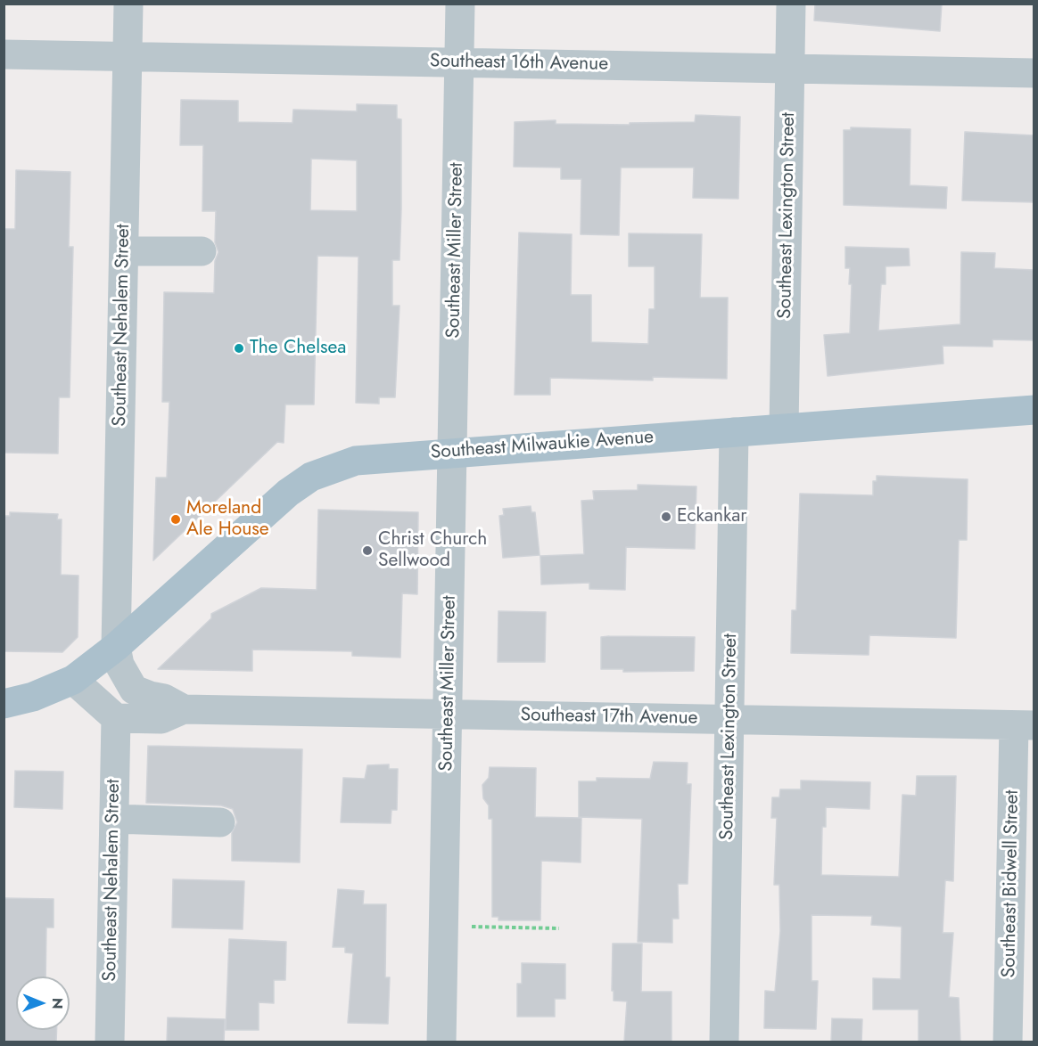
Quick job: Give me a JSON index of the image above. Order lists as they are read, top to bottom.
{
  "streets": {
    "main road": ["Southeast Milwaukie Avenue"],
    "street": [
      "Southeast 16th Avenue",
      "Southeast Lexington Street",
      "Southeast Miller Street",
      "Southeast Nehalem Street",
      "Southeast 17th Avenue",
      "Southeast Bidwell Street"
    ]
  },
  "crossings": [
    ["Southeast 16th Avenue", "Southeast Lexington Street"],
    ["Southeast 16th Avenue", "Southeast Miller Street"],
    ["Southeast 16th Avenue", "Southeast Nehalem Street"],
    ["Southeast Lexington Street", "Southeast Milwaukie Avenue"],
    ["Southeast Lexington Street", "Southeast 17th Avenue"],
    ["Southeast Miller Street", "Southeast Milwaukie Avenue"],
    ["Southeast Miller Street", "Southeast 17th Avenue"],
    ["Southeast Nehalem Street", "Southeast Milwaukie Avenue"],
    ["Southeast Nehalem Street", "Southeast 17th Avenue"],
    ["Southeast Milwaukie Avenue", "Southeast 17th Avenue"],
    ["Southeast 17th Avenue", "Southeast Bidwell Street"]
  ],
  "places": [
    "The Chelsea",
    "Eckankar",
    "Moreland Ale House",
    "Christ Church Sellwood"
  ],
  "north": "right"
}
